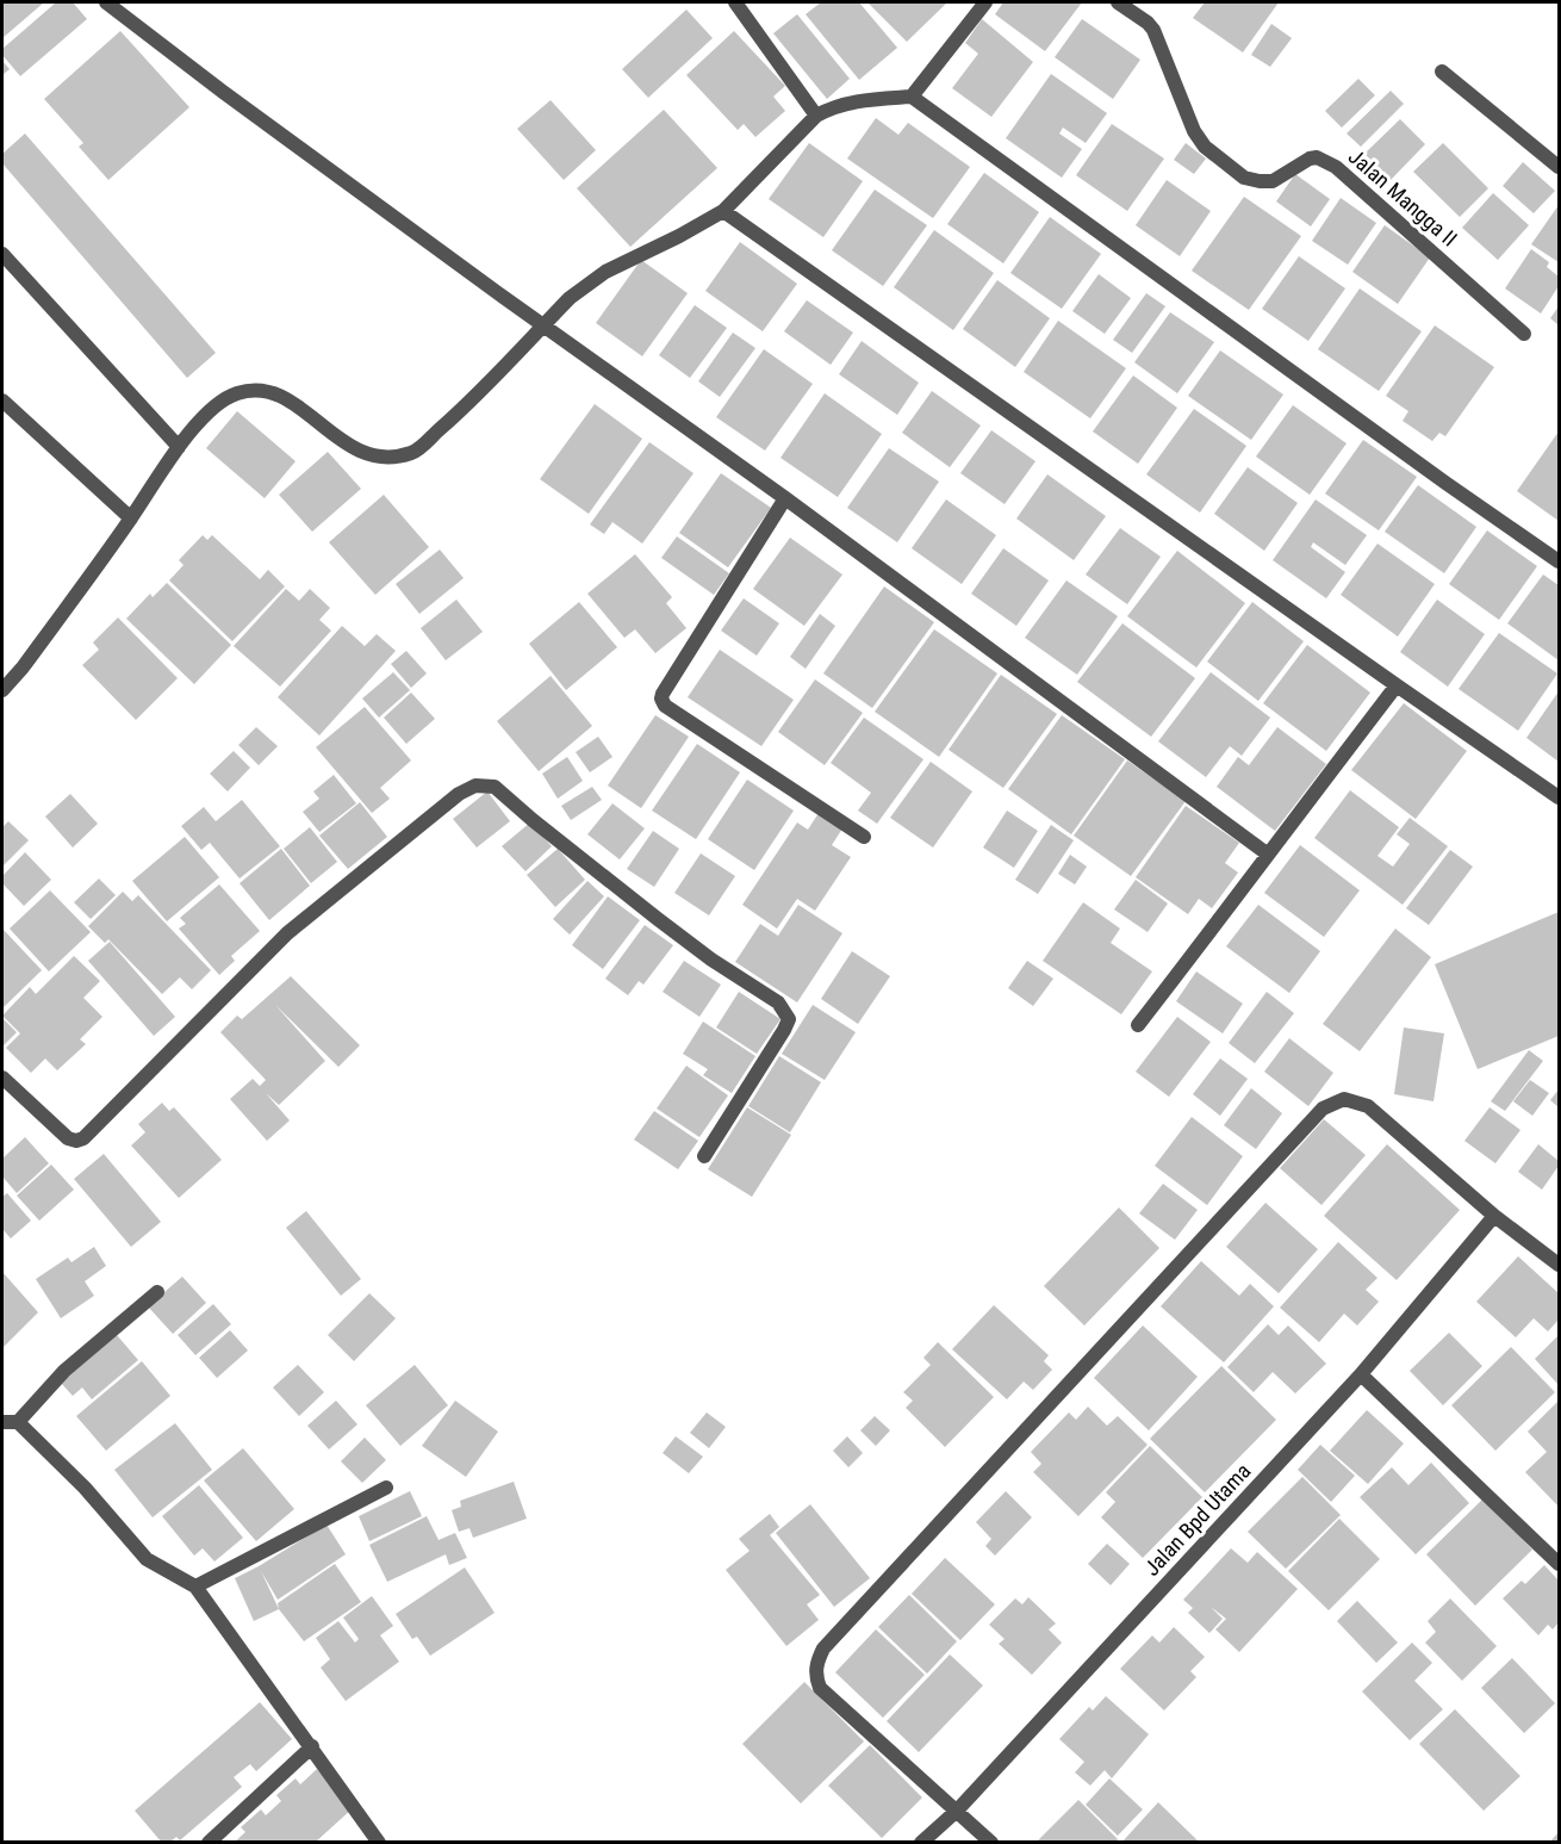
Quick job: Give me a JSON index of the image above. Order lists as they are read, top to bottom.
{
  "streets": {
    "street": ["Jalan Mangga II", "Jalan Bpd Utama"]
  }
}
